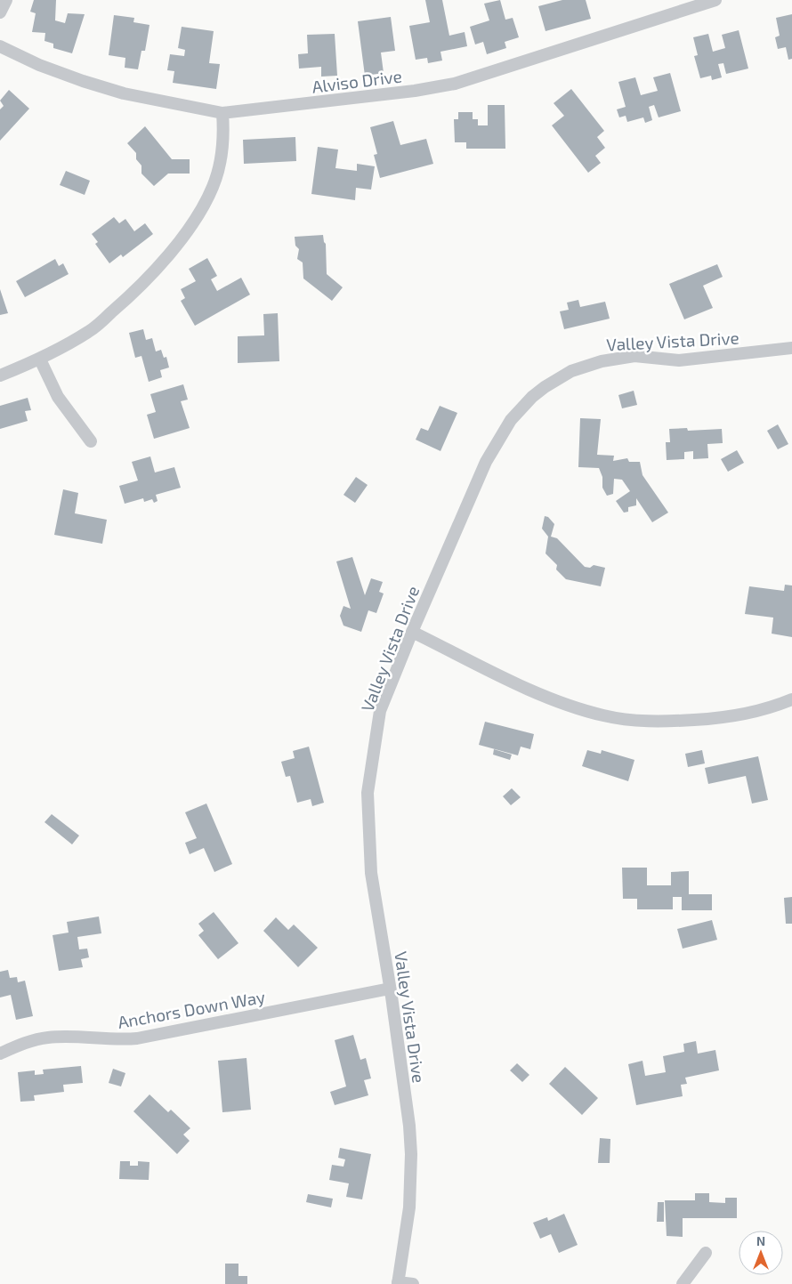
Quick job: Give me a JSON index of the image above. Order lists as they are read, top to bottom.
{
  "streets": {
    "street": ["Alviso Drive", "Valley Vista Drive", "Anchors Down Way"]
  },
  "crossings": [
    ["Valley Vista Drive", "Anchors Down Way"]
  ],
  "north": "top"
}
